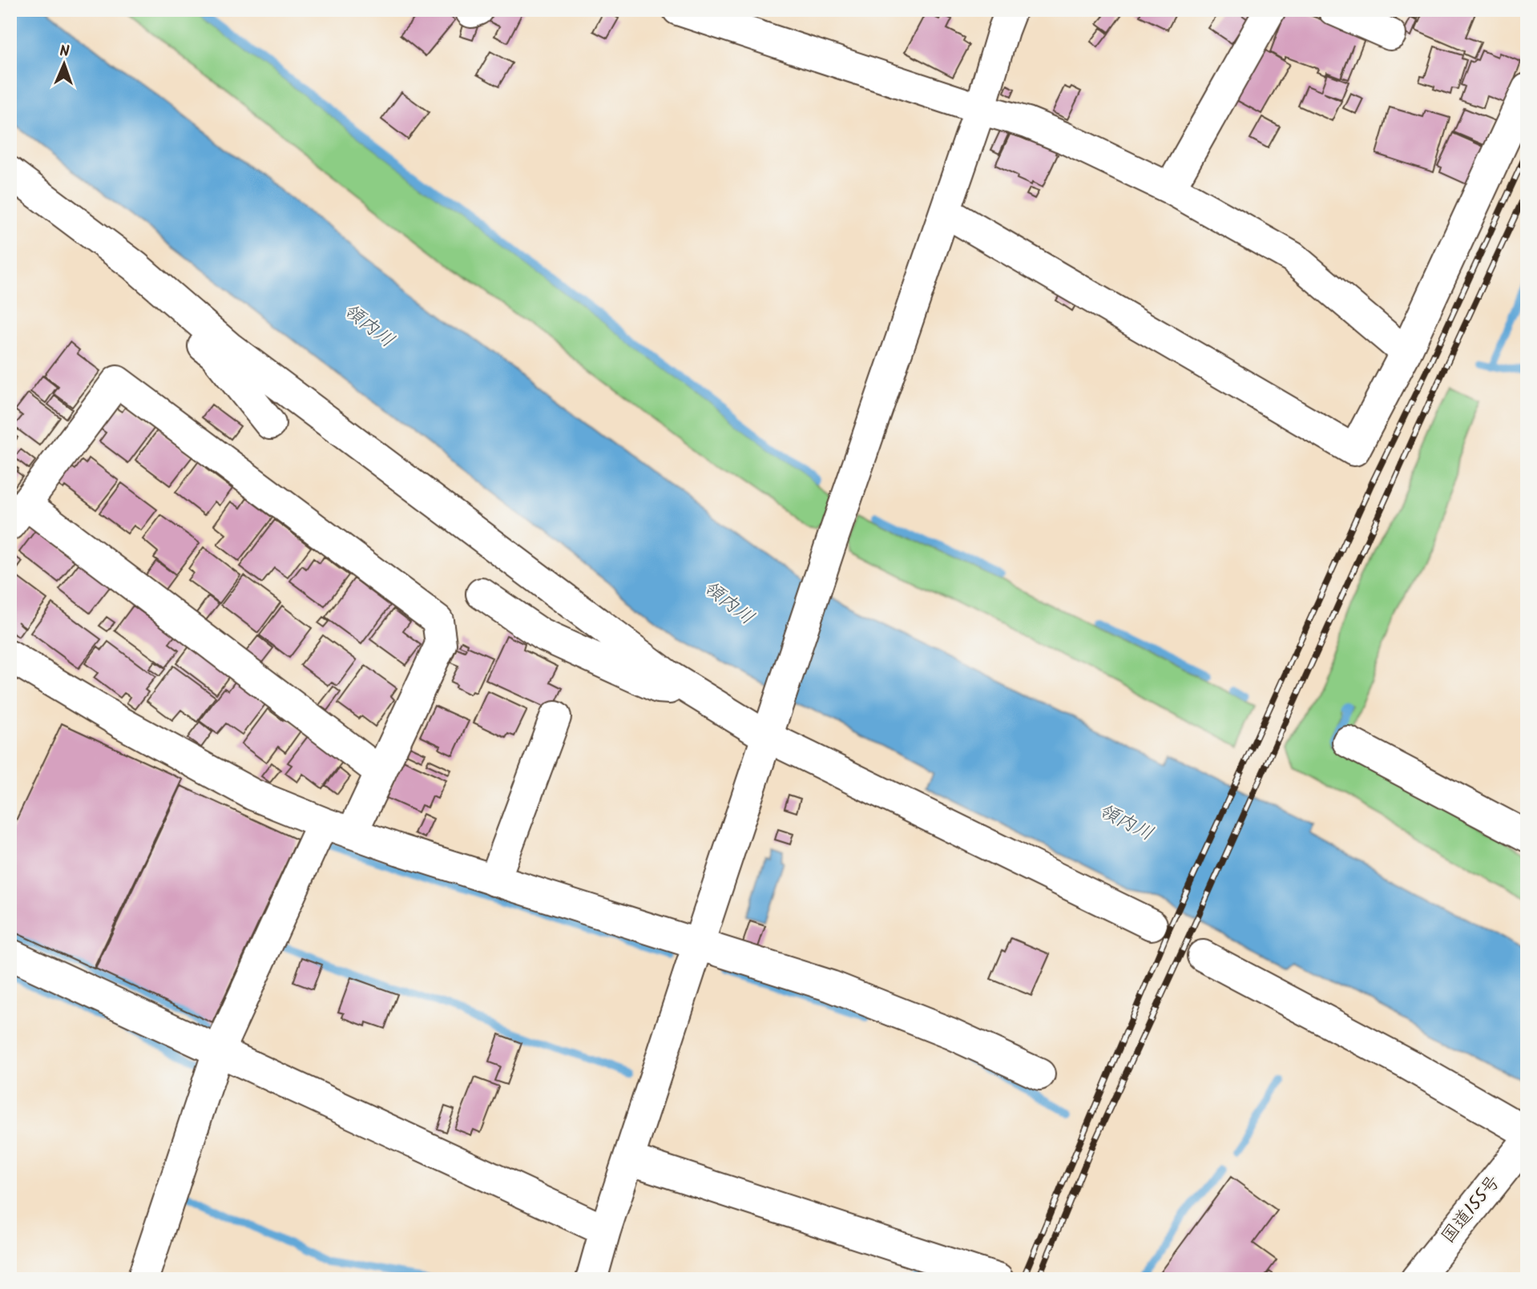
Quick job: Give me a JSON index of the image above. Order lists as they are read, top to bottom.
{
  "streets": {
    "main road": ["国道155号"]
  },
  "water": ["領内川"],
  "north": "top"
}
